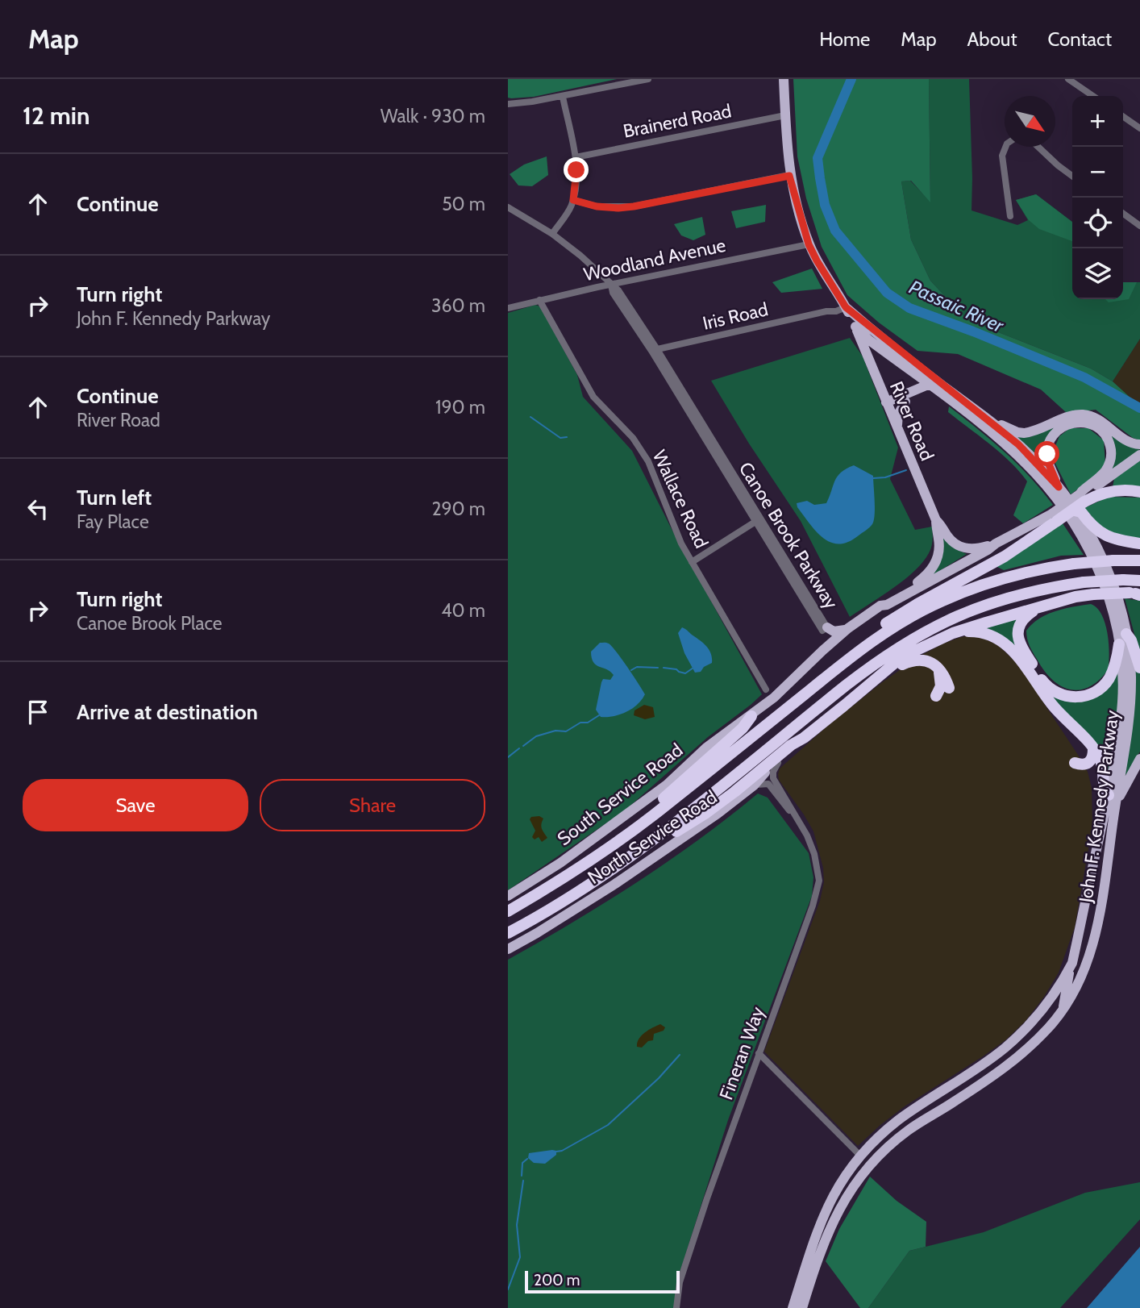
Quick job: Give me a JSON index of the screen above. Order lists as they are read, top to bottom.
{
  "streets": {
    "main road": [
      "River Road",
      "South Service Road",
      "John F. Kennedy Parkway",
      "North Service Road"
    ],
    "street": [
      "Brainerd Road",
      "Woodland Avenue",
      "Iris Road",
      "Wallace Road",
      "Canoe Brook Parkway",
      "Fineran Way"
    ]
  },
  "crossings": [
    ["Brainerd Road", "River Road"],
    ["Woodland Avenue", "River Road"],
    ["Woodland Avenue", "Wallace Road"],
    ["Woodland Avenue", "Canoe Brook Parkway"],
    ["Iris Road", "River Road"],
    ["Iris Road", "Canoe Brook Parkway"],
    ["Iris Road", "John F. Kennedy Parkway"],
    ["River Road", "South Service Road"],
    ["River Road", "John F. Kennedy Parkway"],
    ["North Service Road", "Fineran Way"]
  ],
  "water": ["Passaic River"],
  "scale_bar": "200 m",
  "north": "bottom right",
  "page": {
    "header": "Map",
    "nav": [
      "Home",
      "Map",
      "About",
      "Contact"
    ],
    "heading": ["12 min", "Walk · 930 m"],
    "map_buttons": ["+", "−"],
    "list": [
      ["Continue", "50 m"],
      ["Turn right", "John F. Kennedy Parkway", "360 m"],
      ["Continue", "River Road", "190 m"],
      ["Turn left", "Fay Place", "290 m"],
      ["Turn right", "Canoe Brook Place", "40 m"],
      "Arrive at destination"
    ],
    "buttons": ["Save", "Share"],
    "scale": "200 m"
  }
}
